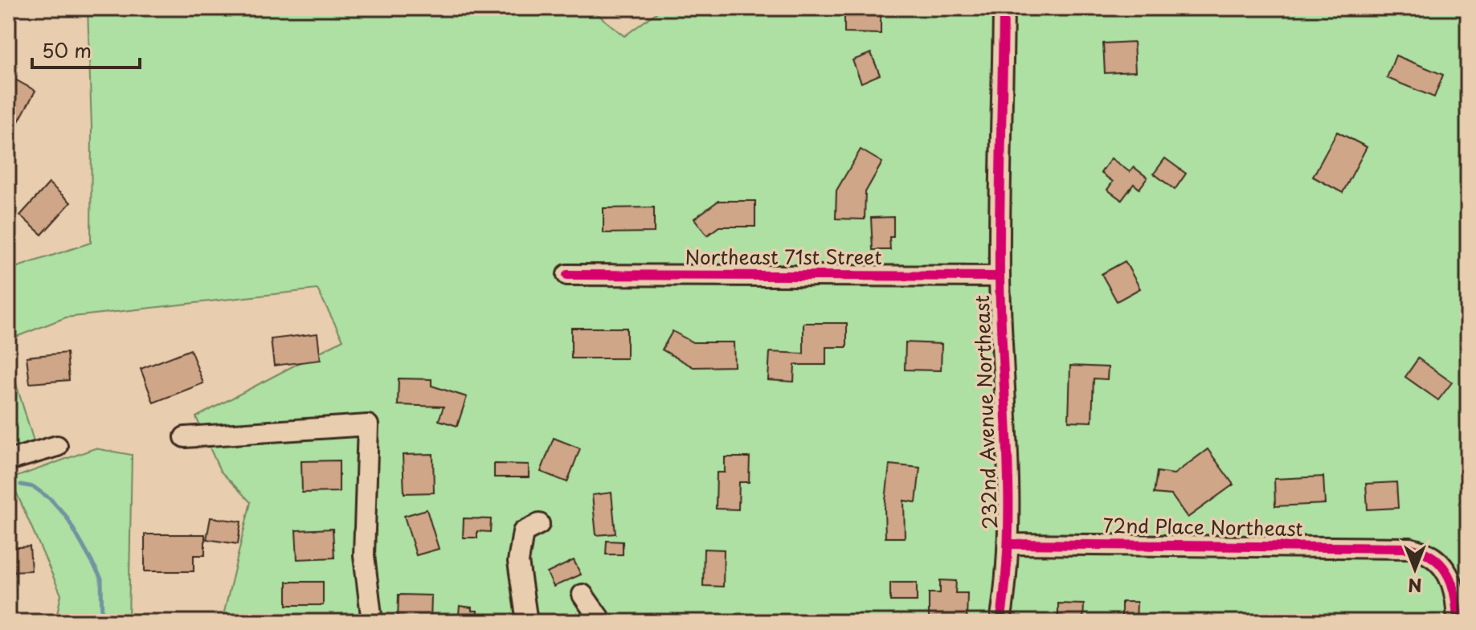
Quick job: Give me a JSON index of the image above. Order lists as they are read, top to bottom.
{
  "streets": {
    "street": ["Northeast 71st Street", "232nd Avenue Northeast", "72nd Place Northeast"]
  },
  "crossings": [
    ["Northeast 71st Street", "232nd Avenue Northeast"],
    ["232nd Avenue Northeast", "72nd Place Northeast"]
  ],
  "scale_bar": "50 m",
  "north": "bottom"
}
